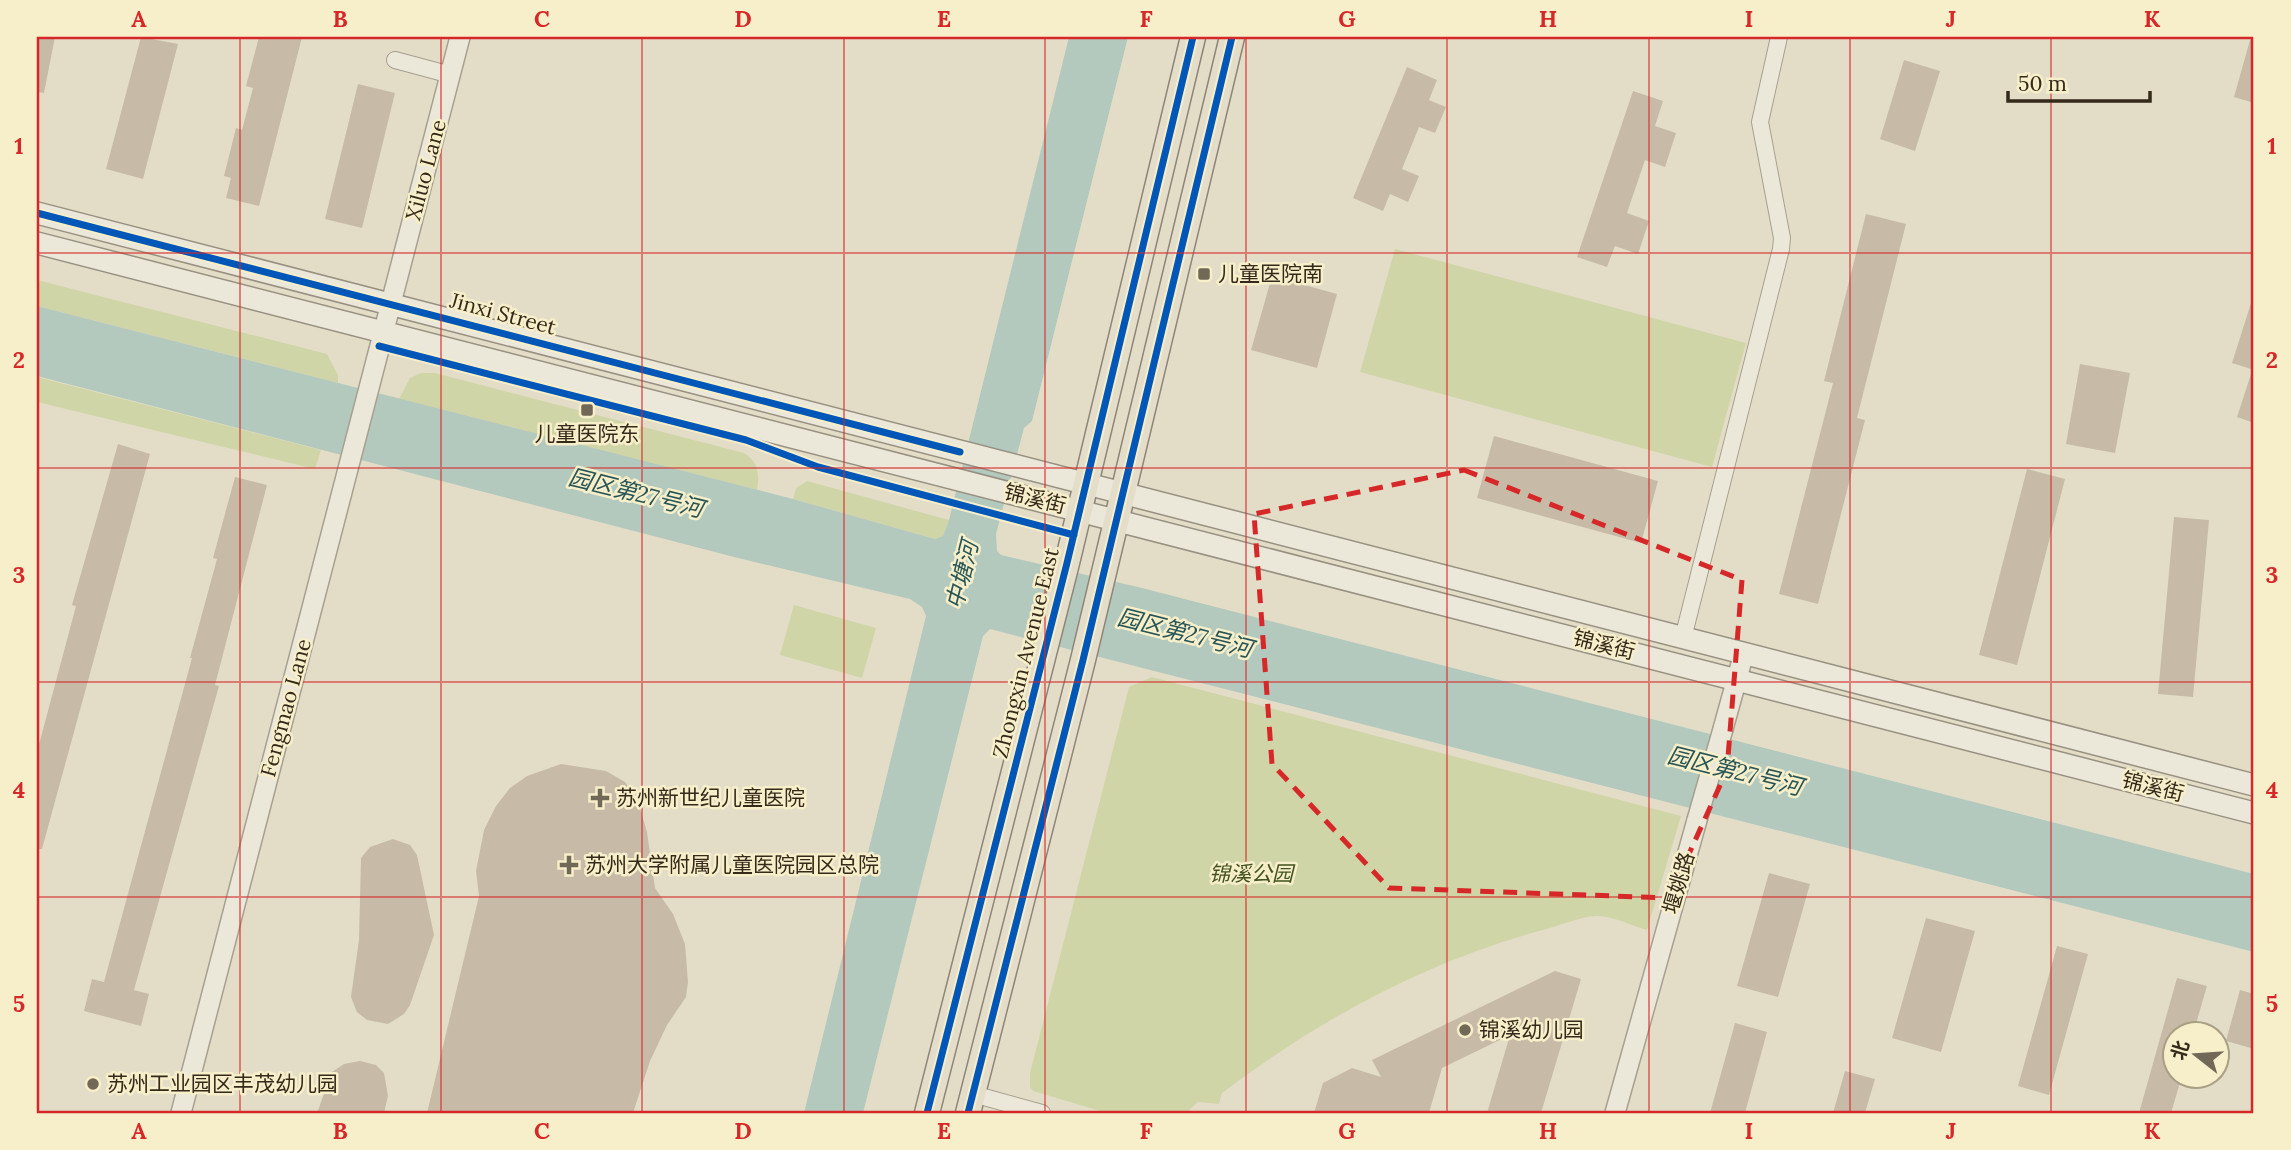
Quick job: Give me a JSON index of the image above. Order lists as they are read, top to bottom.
{
  "streets": {
    "main road": ["Jinxi Street", "锦溪街", "Zhongxin Avenue East"],
    "street": ["Xiluo Lane", "Fengmao Lane", "堰姚路"]
  },
  "crossings": [
    ["Xiluo Lane", "Jinxi Street"],
    ["Xiluo Lane", "Fengmao Lane"],
    ["Jinxi Street", "锦溪街"],
    ["Jinxi Street", "Fengmao Lane"],
    ["锦溪街", "Zhongxin Avenue East"],
    ["锦溪街", "Fengmao Lane"],
    ["锦溪街", "堰姚路"]
  ],
  "water": ["园区第27号河", "中塘河"],
  "parks": ["锦溪公园"],
  "places": {
    "transit": ["儿童医院南", "儿童医院东"],
    "health": ["苏州新世纪儿童医院", "苏州大学附属儿童医院园区总院"],
    "other": ["锦溪幼儿园", "苏州工业园区丰茂幼儿园"]
  },
  "scale_bar": "50 m",
  "north": "left",
  "grid": {
    "columns": [
      "A",
      "B",
      "C",
      "D",
      "E",
      "F",
      "G",
      "H",
      "I",
      "J",
      "K"
    ],
    "rows": [
      "1",
      "2",
      "3",
      "4",
      "5"
    ]
  }
}
